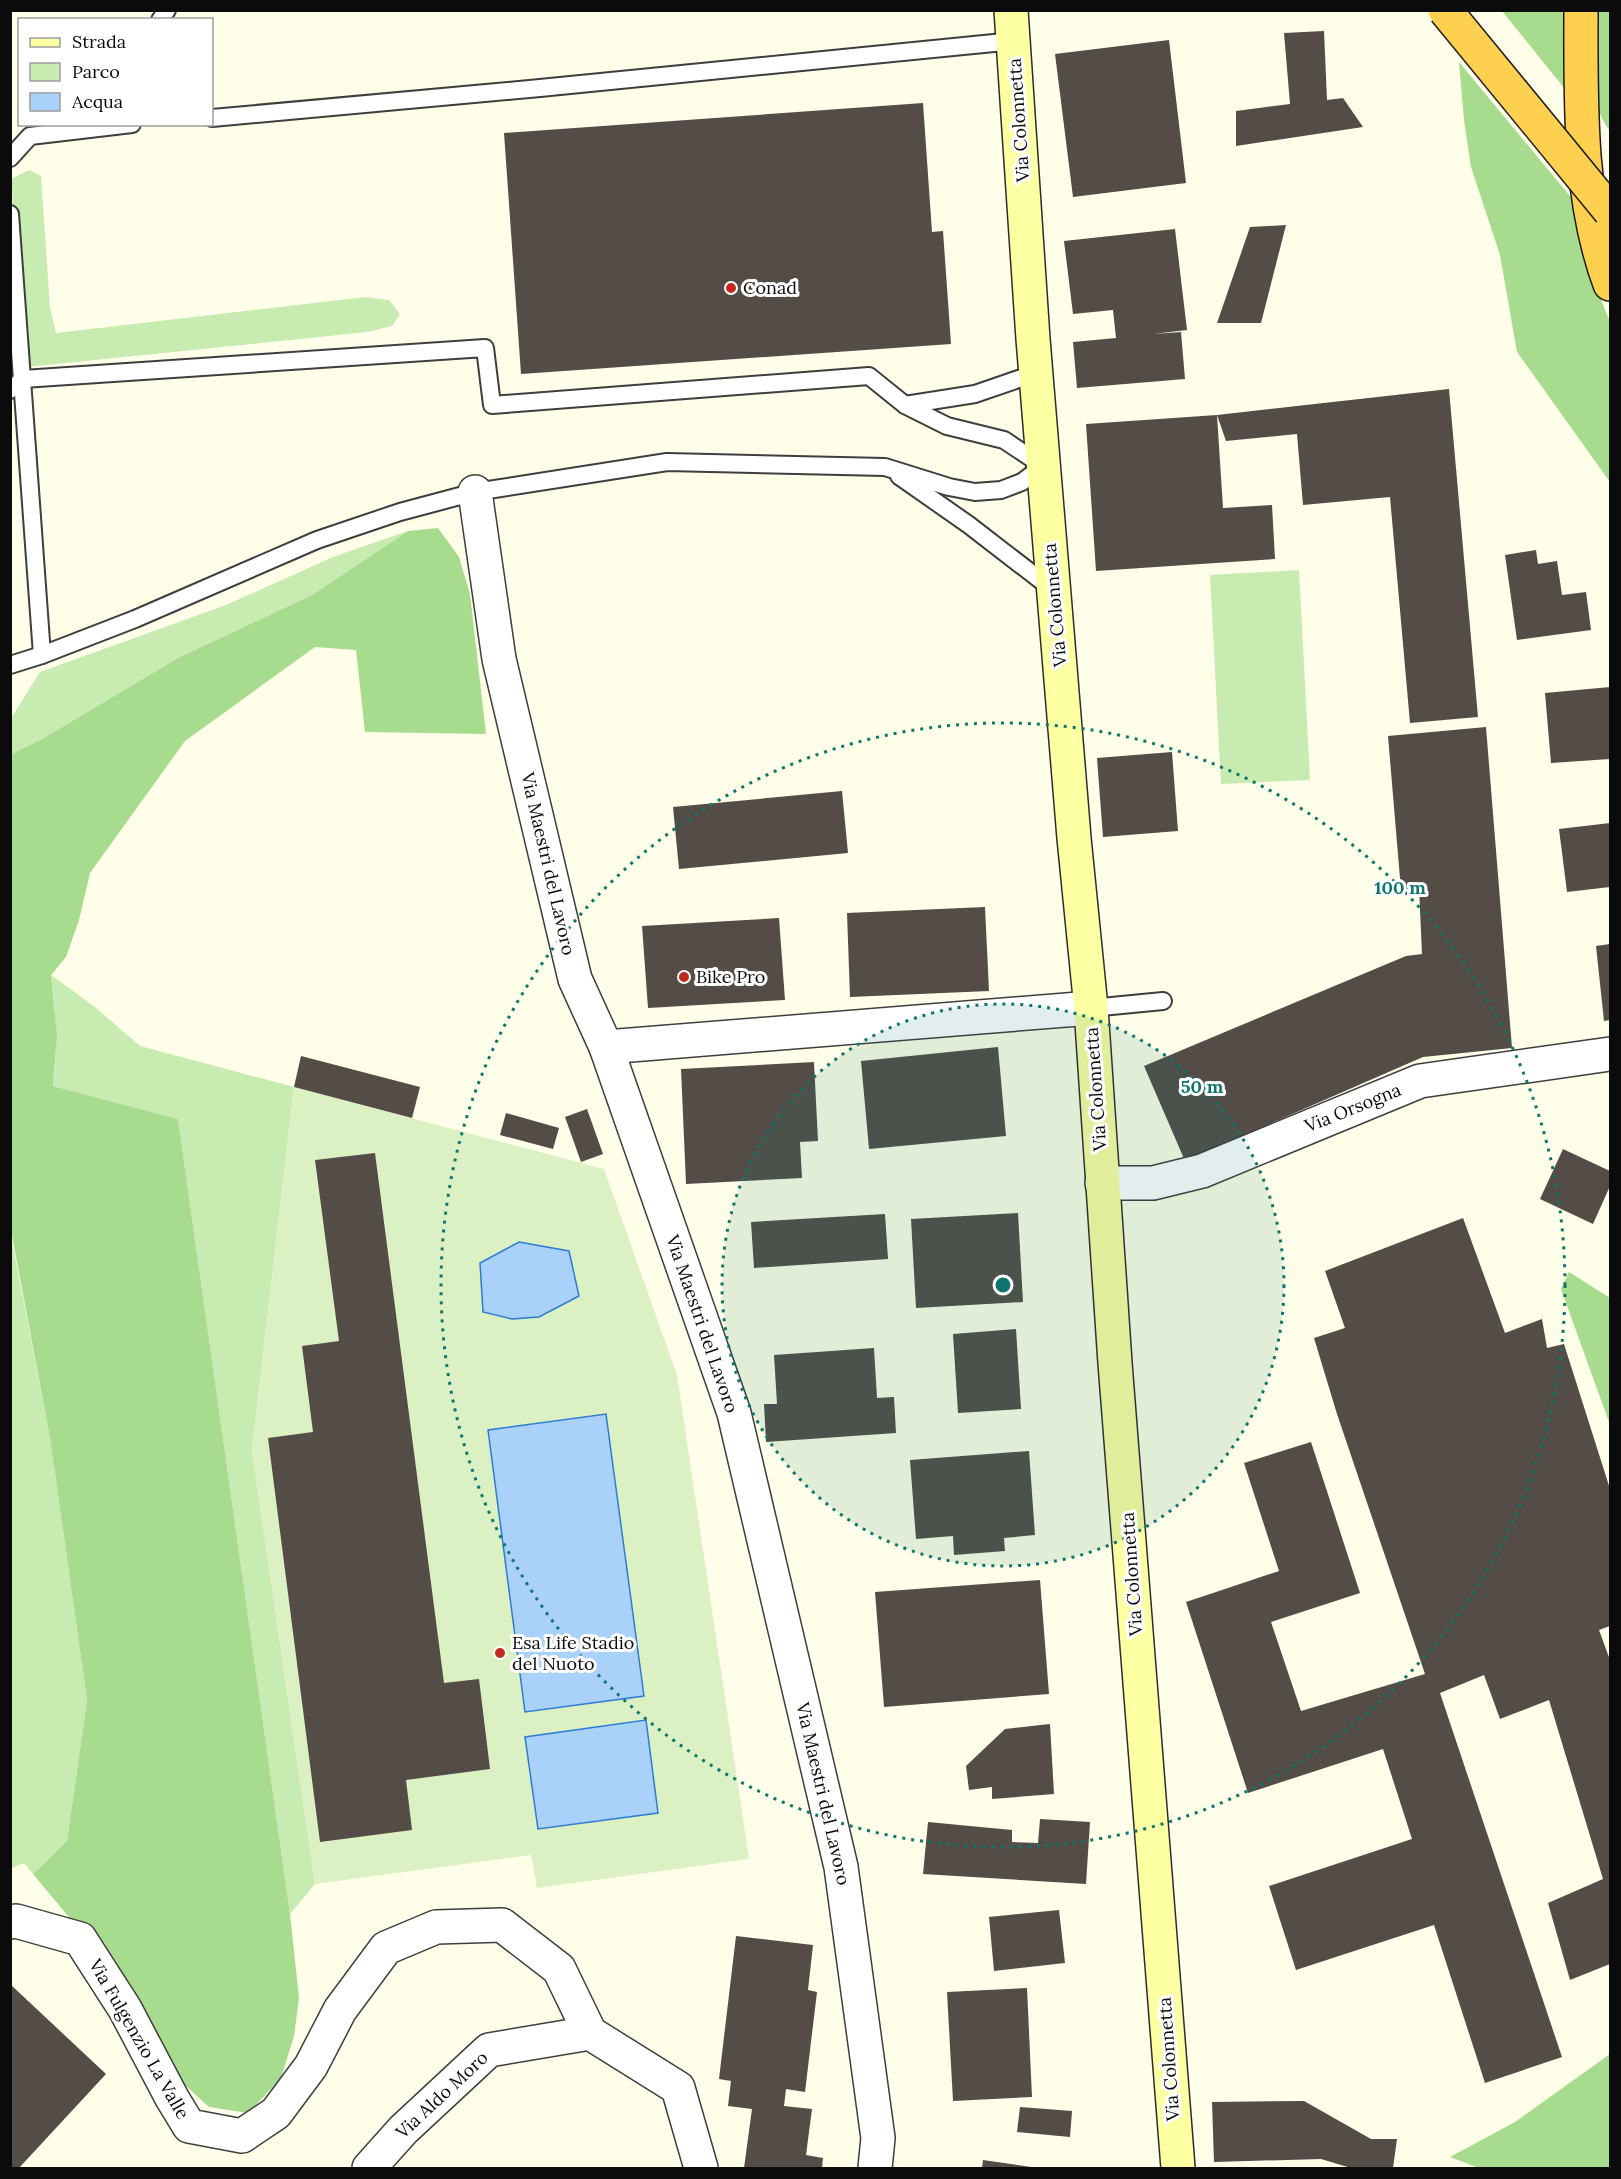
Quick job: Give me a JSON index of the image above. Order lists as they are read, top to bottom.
{
  "streets": {
    "main road": ["Via Colonnetta"],
    "street": [
      "Via Maestri del Lavoro",
      "Via Orsogna",
      "Via Fulgenzio La Valle",
      "Via Aldo Moro"
    ]
  },
  "crossings": [
    ["Via Colonnetta", "Via Orsogna"],
    ["Via Fulgenzio La Valle", "Via Aldo Moro"]
  ],
  "places": ["Conad", "Bike Pro", "Esa Life Stadio del Nuoto"],
  "legend": ["Strada", "Parco", "Acqua"],
  "rings": ["100 m", "50 m"]
}
